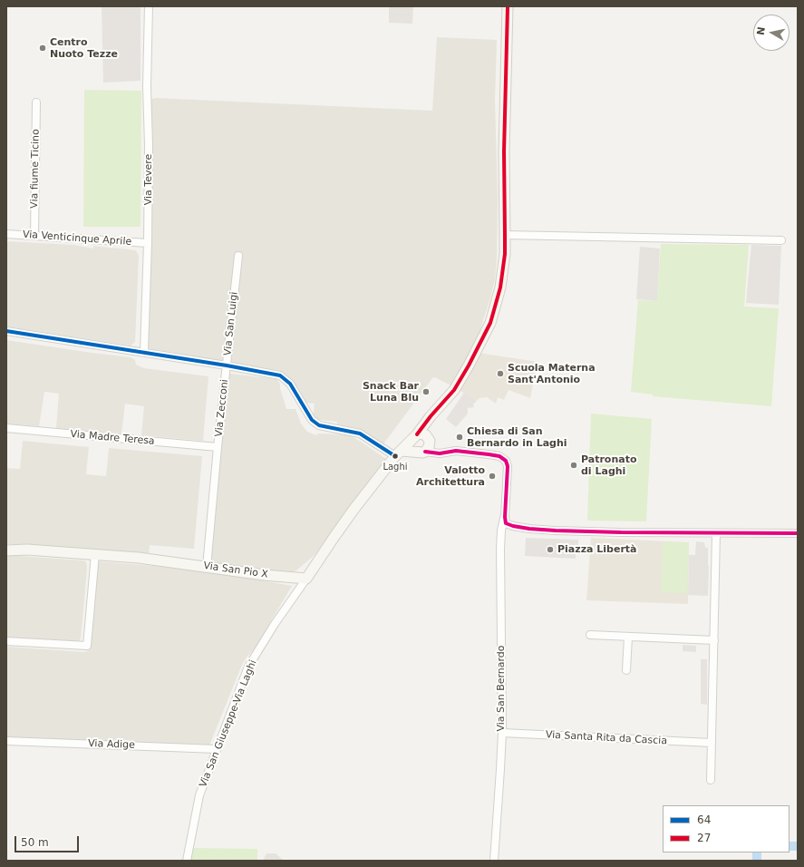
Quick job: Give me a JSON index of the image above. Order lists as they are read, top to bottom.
{
  "streets": {
    "street": [
      "Via fiume Ticino",
      "Via Tevere",
      "Via Venticinque Aprile",
      "Via San Luigi",
      "Via Zecconi",
      "Via Madre Teresa",
      "Via San Pio X",
      "Via San Bernardo",
      "Via San Giuseppe-Via Laghi",
      "Via Santa Rita da Cascia",
      "Via Adige"
    ]
  },
  "crossings": [
    ["Via fiume Ticino", "Via Venticinque Aprile"],
    ["Via Tevere", "Via Venticinque Aprile"],
    ["Via Tevere", "Via San Luigi"],
    ["Via San Luigi", "Via Zecconi"],
    ["Via Zecconi", "Via Madre Teresa"],
    ["Via Zecconi", "Via San Pio X"],
    ["Via San Pio X", "Via San Giuseppe-Via Laghi"],
    ["Via San Bernardo", "Via Santa Rita da Cascia"],
    ["Via San Giuseppe-Via Laghi", "Via Adige"]
  ],
  "places": [
    "Centro Nuoto Tezze",
    "Scuola Materna Sant'Antonio",
    "Snack Bar Luna Blu",
    "Chiesa di San Bernardo in Laghi",
    "Laghi",
    "Patronato di Laghi",
    "Valotto Architettura",
    "Piazza Libertà"
  ],
  "lines": ["transit line 27", "transit line 64"],
  "legend": ["64", "27"],
  "scale_bar": "50 m",
  "north": "left"
}
